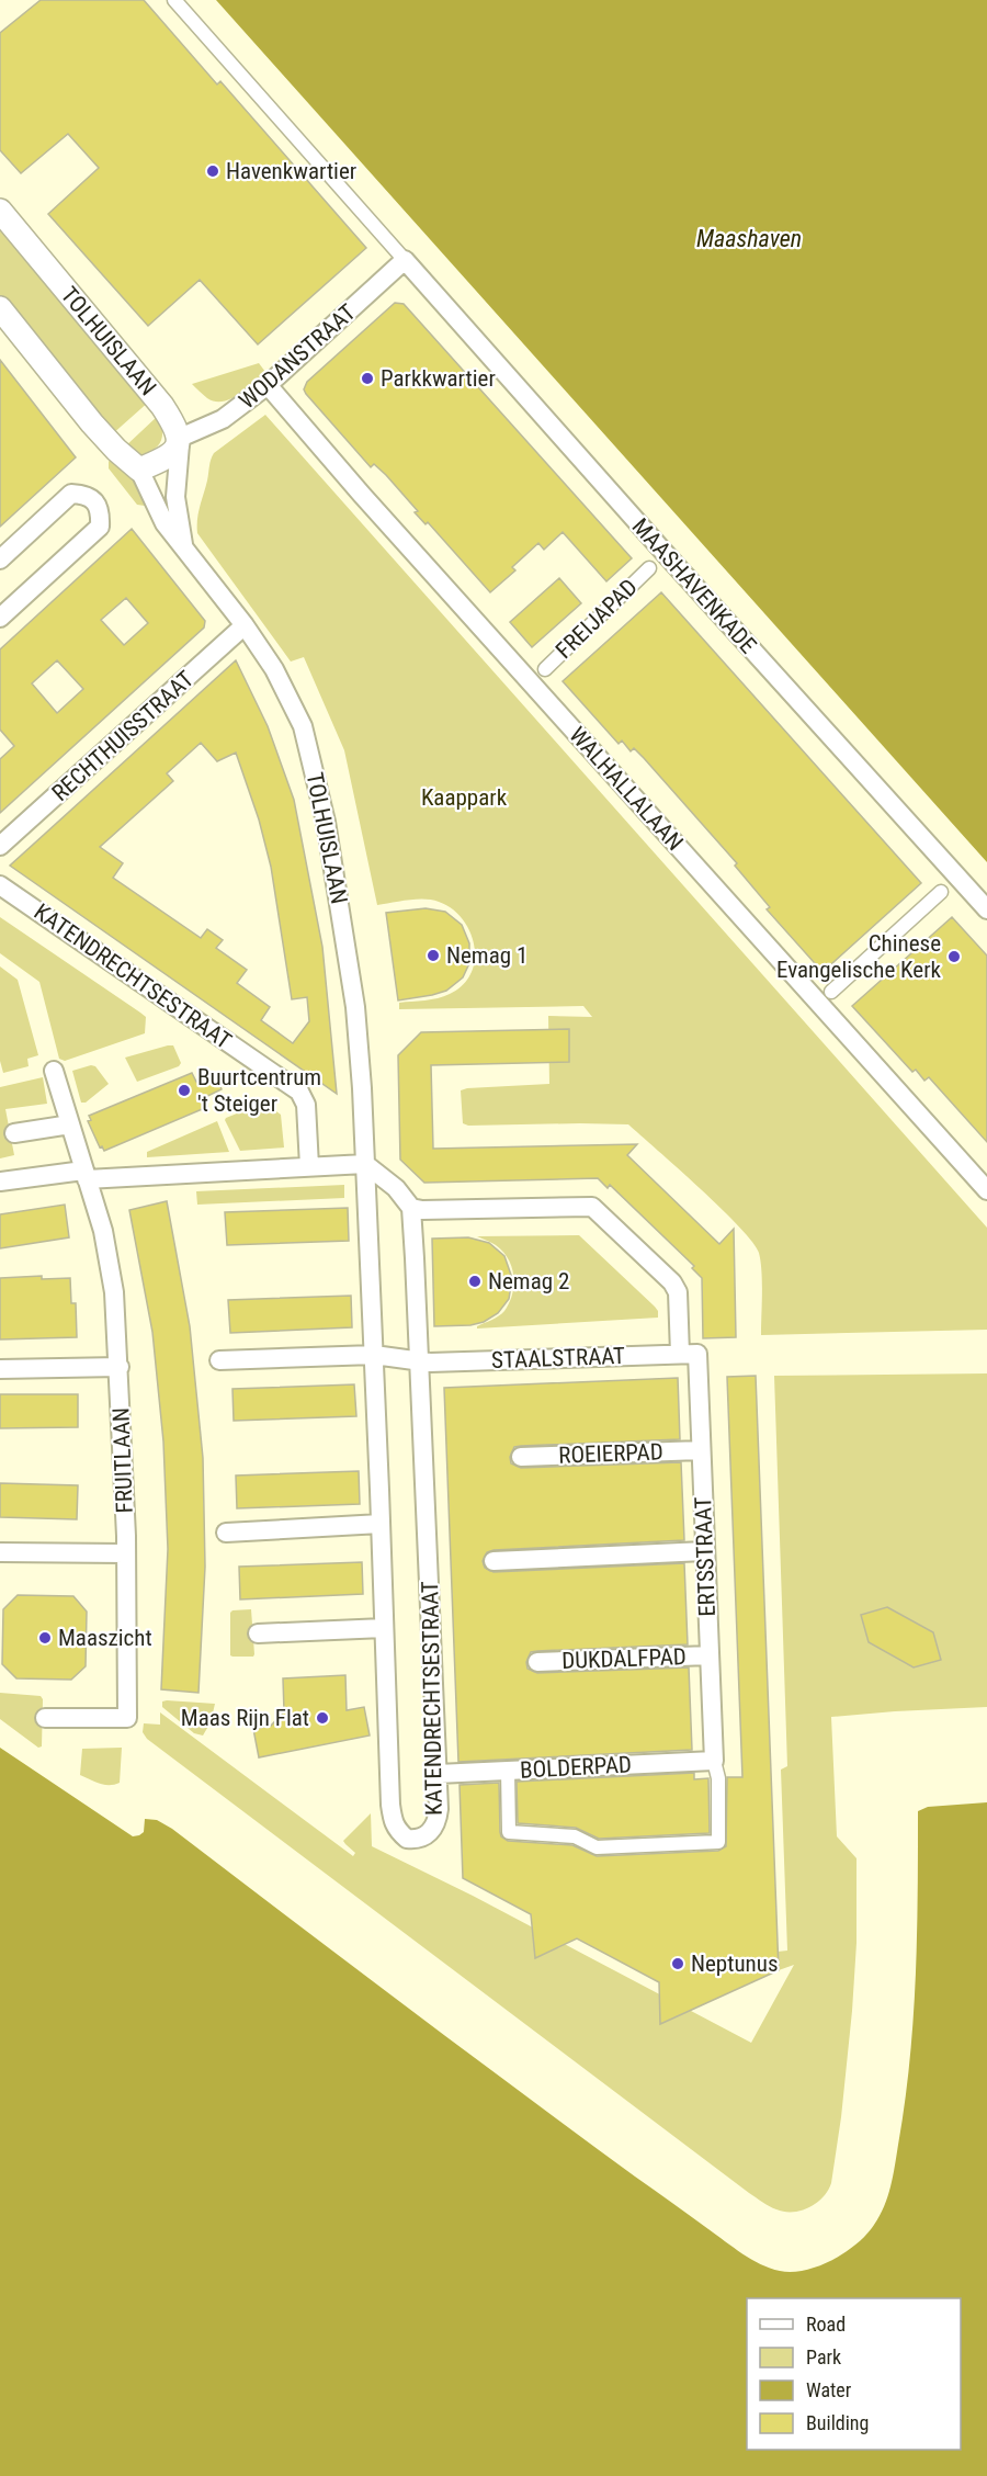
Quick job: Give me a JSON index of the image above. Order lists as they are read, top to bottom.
{
  "streets": {
    "street": [
      "TOLHUISLAAN",
      "WODANSTRAAT",
      "MAASHAVENKADE",
      "FREIJAPAD",
      "RECHTHUISSTRAAT",
      "WALHALLALAAN",
      "KATENDRECHTSESTRAAT",
      "STAALSTRAAT",
      "ROEIERPAD",
      "FRUITLAAN",
      "ERTSSTRAAT",
      "DUKDALFPAD",
      "BOLDERPAD"
    ]
  },
  "crossings": [
    ["TOLHUISLAAN", "WODANSTRAAT"],
    ["TOLHUISLAAN", "RECHTHUISSTRAAT"],
    ["TOLHUISLAAN", "KATENDRECHTSESTRAAT"],
    ["WODANSTRAAT", "MAASHAVENKADE"],
    ["WODANSTRAAT", "WALHALLALAAN"],
    ["KATENDRECHTSESTRAAT", "STAALSTRAAT"],
    ["KATENDRECHTSESTRAAT", "ERTSSTRAAT"],
    ["KATENDRECHTSESTRAAT", "BOLDERPAD"],
    ["STAALSTRAAT", "ERTSSTRAAT"],
    ["ROEIERPAD", "ERTSSTRAAT"],
    ["ERTSSTRAAT", "DUKDALFPAD"],
    ["ERTSSTRAAT", "BOLDERPAD"]
  ],
  "water": ["Maashaven"],
  "parks": ["Kaappark"],
  "places": [
    "Havenkwartier",
    "Parkkwartier",
    "Nemag 1",
    "Chinese Evangelische Kerk",
    "Buurtcentrum 't Steiger",
    "Nemag 2",
    "Maaszicht",
    "Maas Rijn Flat",
    "Neptunus"
  ],
  "legend": [
    "Road",
    "Park",
    "Water",
    "Building"
  ]
}
